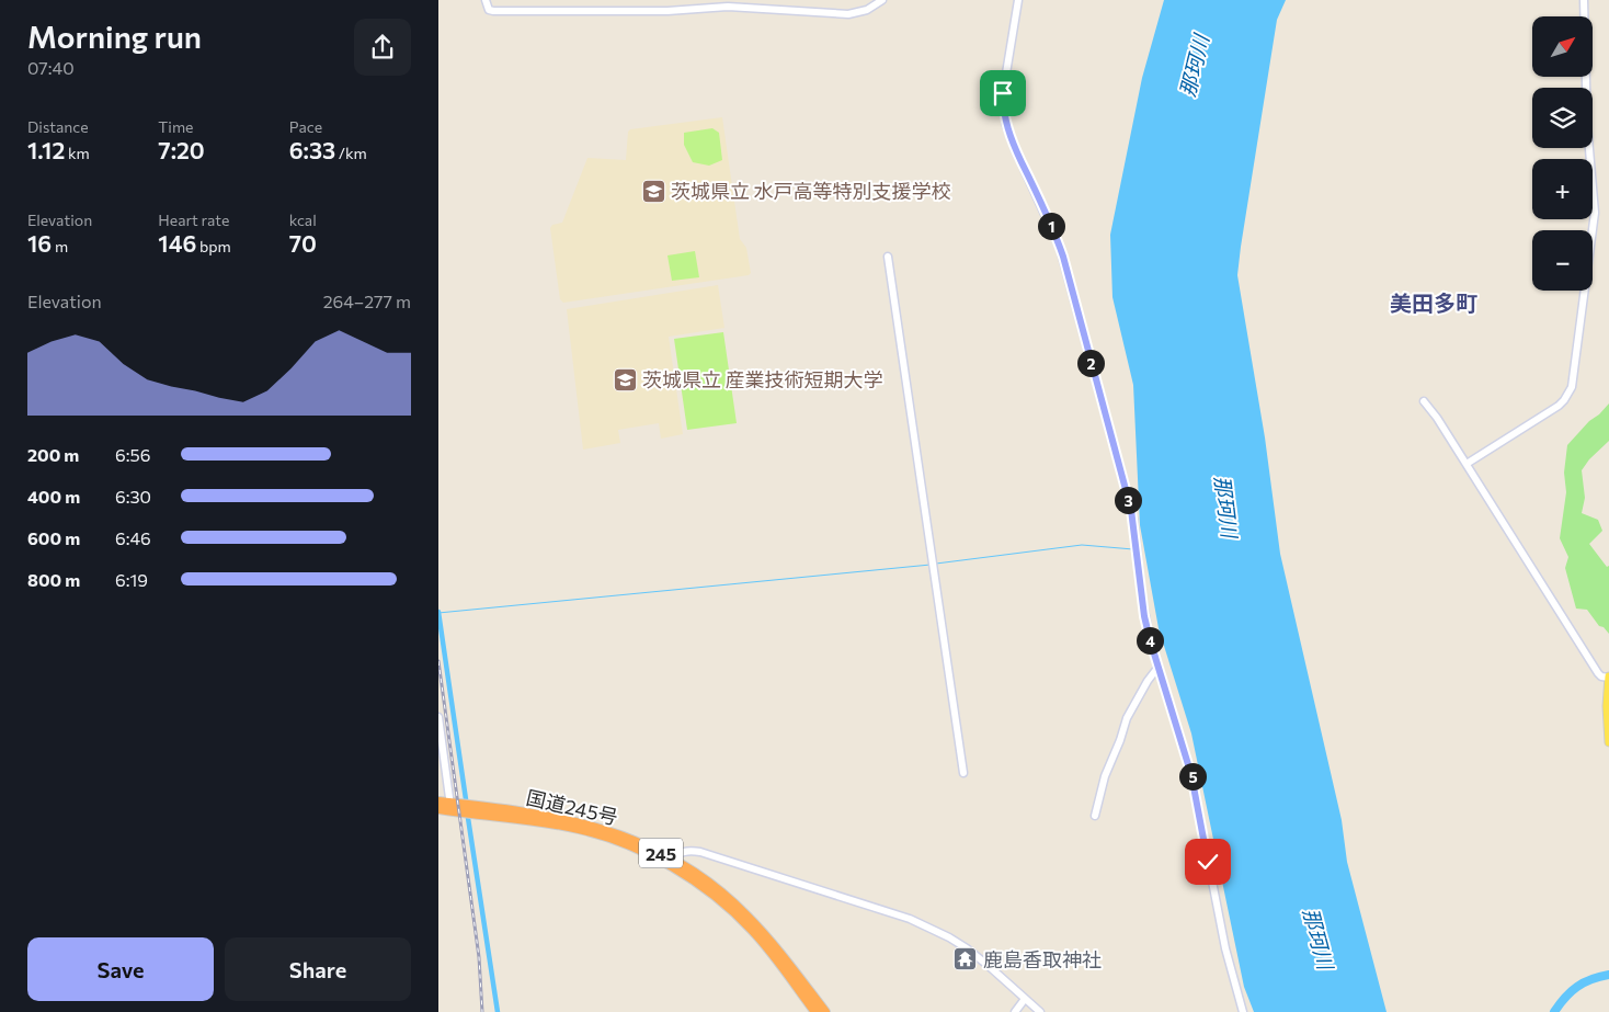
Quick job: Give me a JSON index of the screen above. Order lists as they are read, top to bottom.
{
  "streets": {
    "highway": ["国道245号", "245"]
  },
  "districts": ["美田多町"],
  "water": ["那珂川"],
  "places": {
    "school or university": ["茨城県立 水戸高等特別支援学校", "茨城県立 産業技術短期大学"],
    "temple": ["鹿島香取神社"]
  },
  "north": "top right",
  "page": {
    "heading": ["Morning run", "07:40"],
    "map_buttons": ["+", "−"],
    "stats": [
      ["Distance", "1.12 km"],
      ["Time", "7:20"],
      ["Pace", "6:33 /km"],
      ["Elevation", "16 m"],
      ["Heart rate", "146 bpm"],
      ["kcal", "70"]
    ],
    "pins": [
      "1",
      "2",
      "3",
      "4",
      "5"
    ],
    "chart": ["Elevation", "264–277 m"],
    "list": [
      {
        "name": "200 m",
        "note": "6:56"
      },
      {
        "name": "400 m",
        "note": "6:30"
      },
      {
        "name": "600 m",
        "note": "6:46"
      },
      {
        "name": "800 m",
        "note": "6:19"
      }
    ],
    "buttons": ["Save", "Share"]
  }
}
